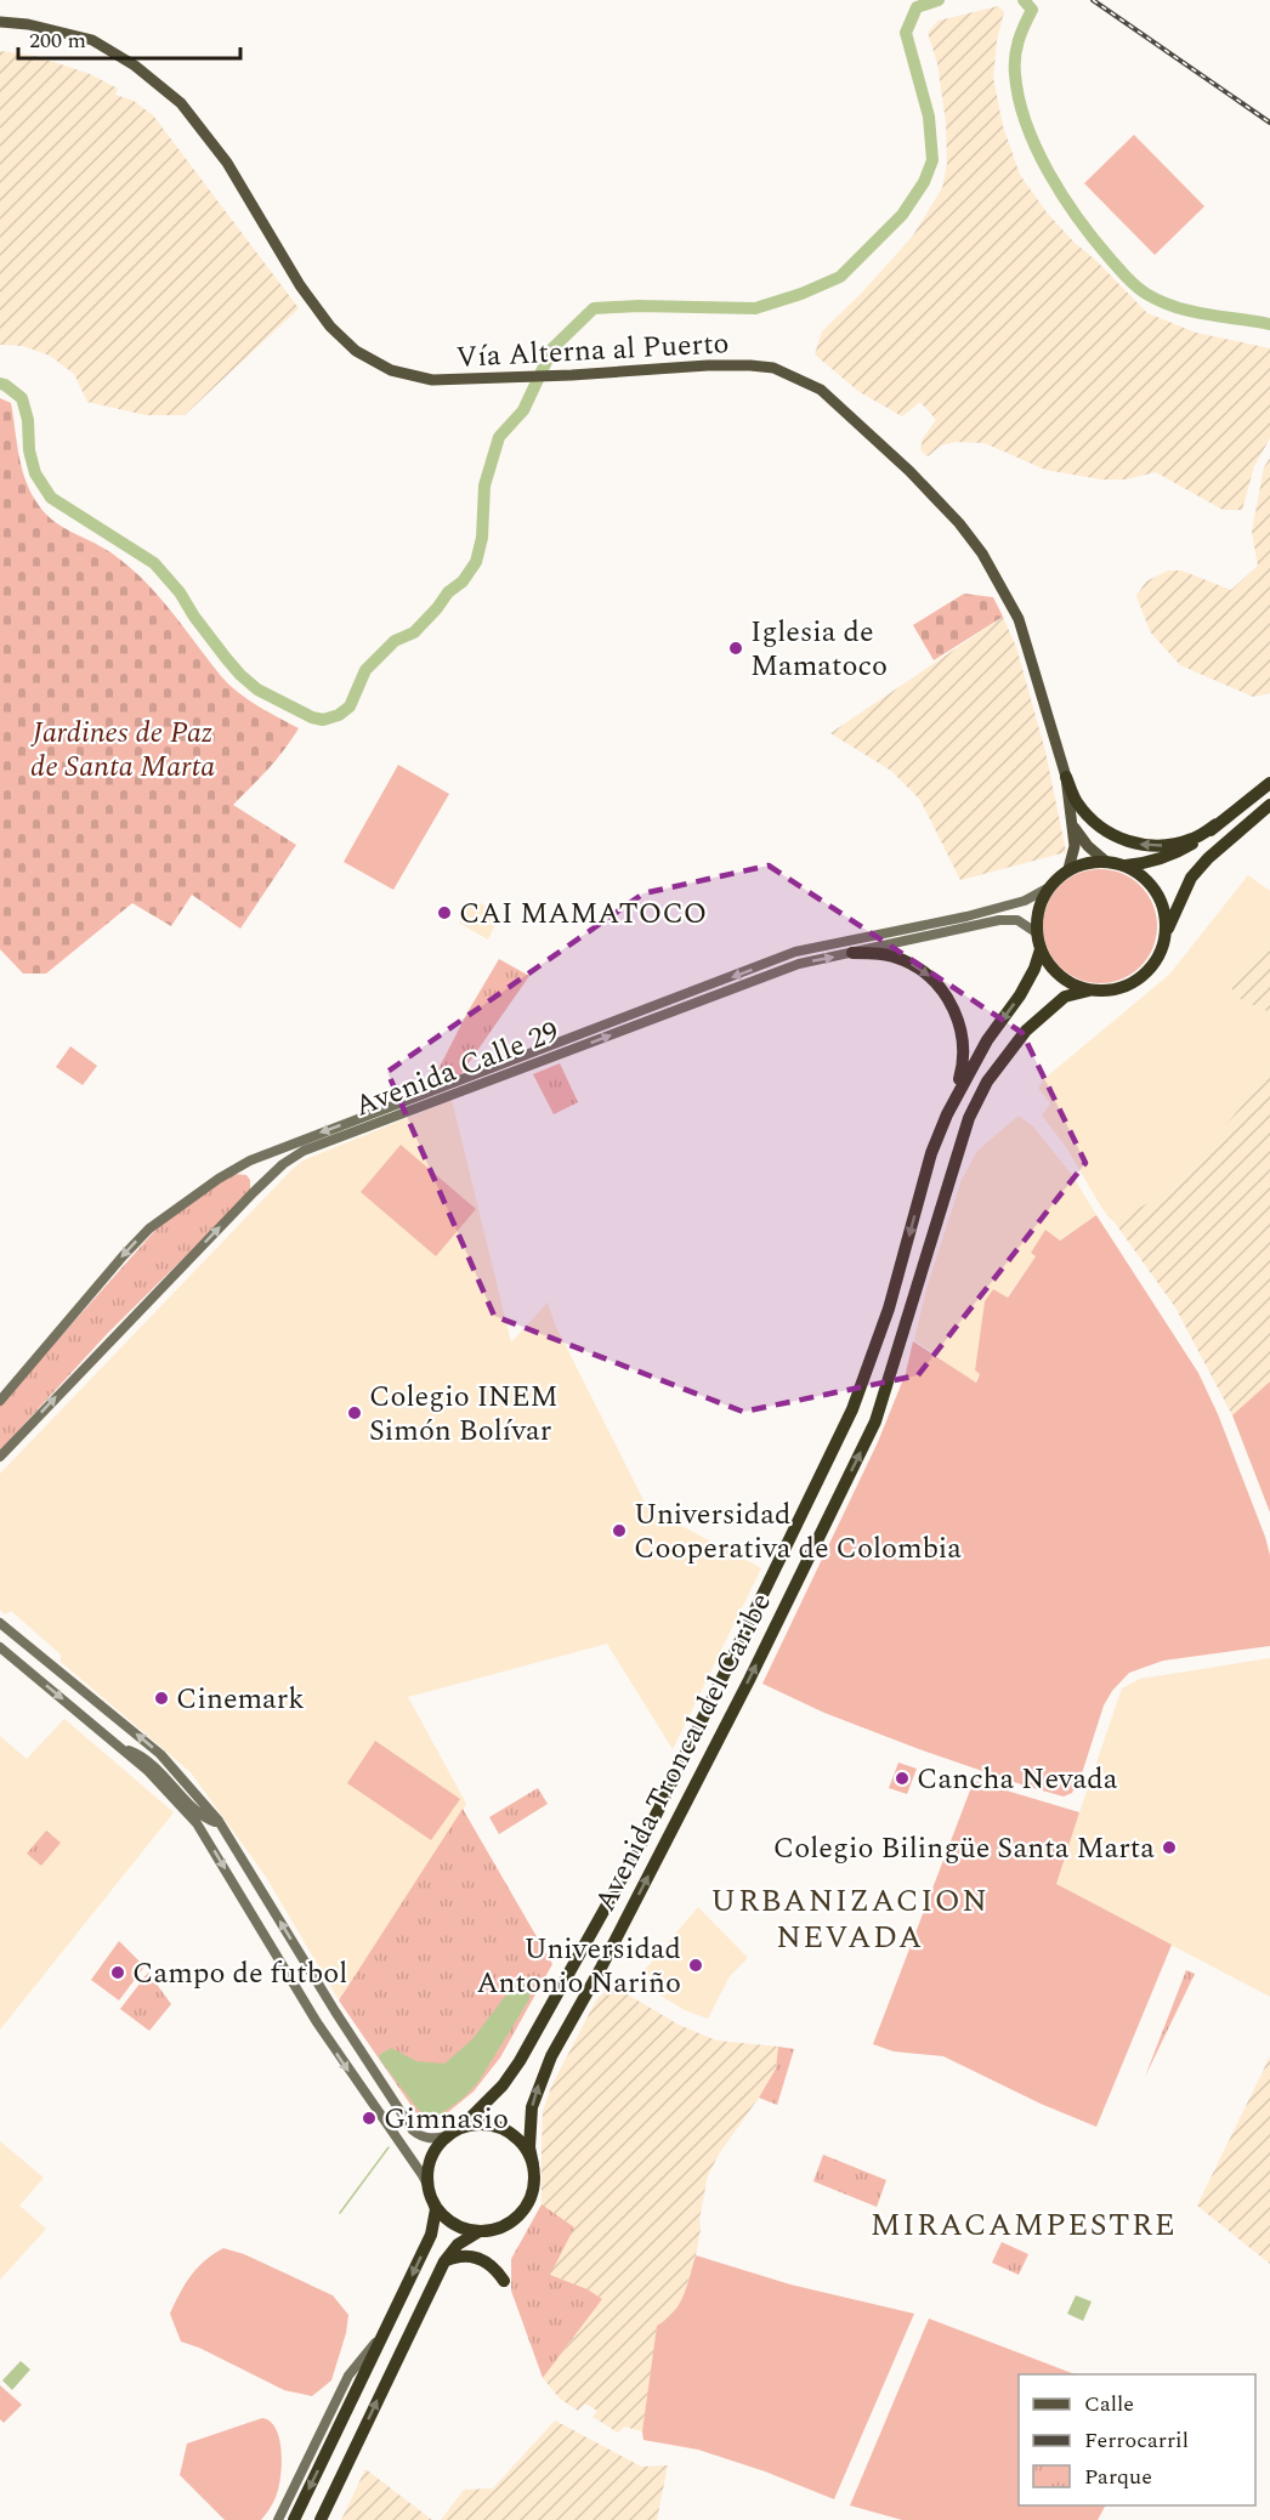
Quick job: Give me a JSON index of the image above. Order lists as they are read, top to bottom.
{
  "streets": {
    "highway": ["Avenida Troncal del Caribe"],
    "main road": ["Vía Alterna al Puerto", "Avenida Calle 29"]
  },
  "crossings": [
    ["Vía Alterna al Puerto", "Avenida Calle 29"],
    ["Vía Alterna al Puerto", "Avenida Troncal del Caribe"],
    ["Avenida Calle 29", "Avenida Troncal del Caribe"]
  ],
  "districts": ["URBANIZACION NEVADA", "MIRACAMPESTRE"],
  "parks": ["Jardines de Paz de Santa Marta"],
  "places": [
    "Iglesia de Mamatoco",
    "CAI MAMATOCO",
    "Colegio INEM Simón Bolívar",
    "Universidad Cooperativa de Colombia",
    "Cinemark",
    "Cancha Nevada",
    "Colegio Bilingüe Santa Marta",
    "Universidad Antonio Nariño",
    "Campo de futbol",
    "Gimnasio"
  ],
  "legend": ["Calle", "Ferrocarril", "Parque"],
  "scale_bar": "200 m"
}
